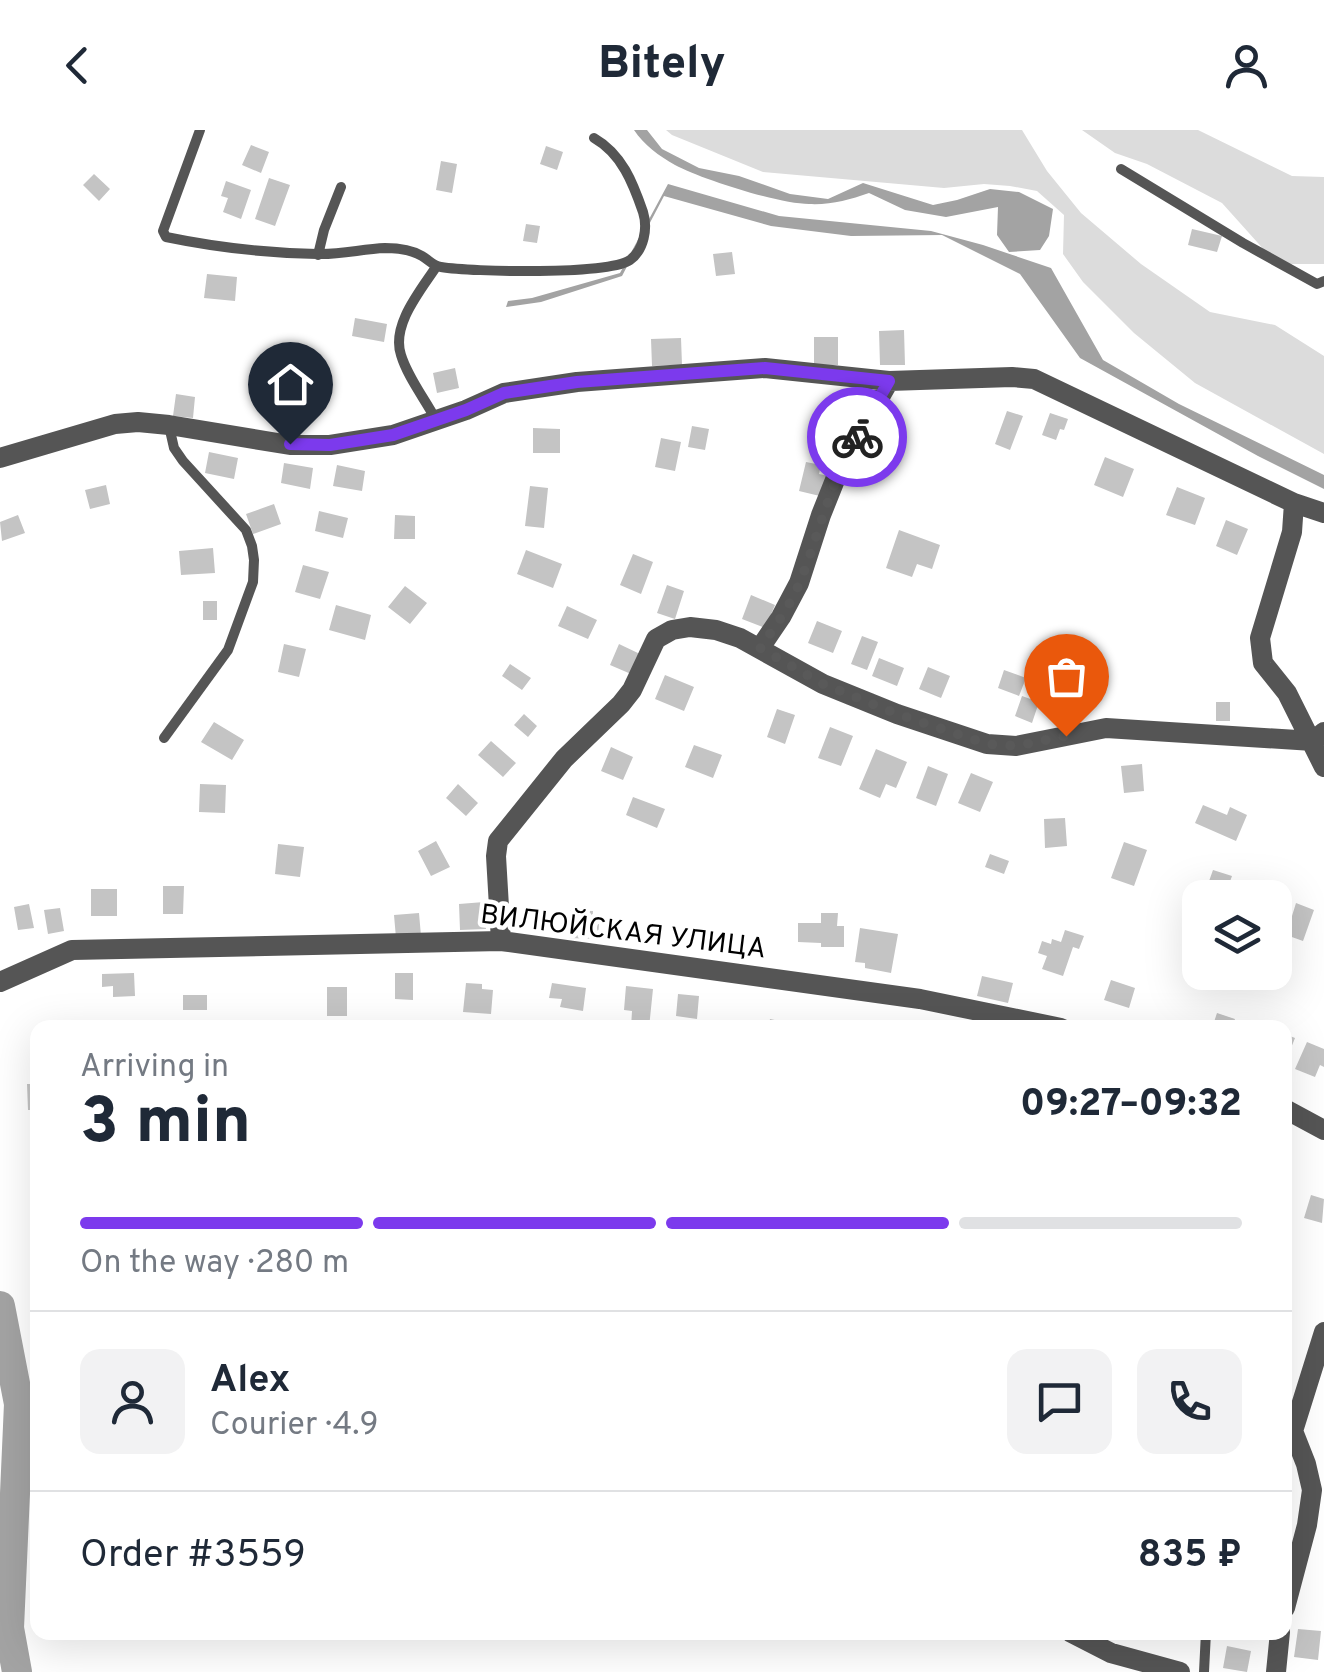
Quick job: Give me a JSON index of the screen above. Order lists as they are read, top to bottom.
{
  "streets": {
    "street": ["ВИЛЮЙСКАЯ УЛИЦА"]
  },
  "page": {
    "header": "Bitely",
    "heading": ["3 min", "Arriving in", "09:27–09:32"],
    "panel": [
      "Alex",
      "Courier · 4.9",
      "Order #3559",
      "835 ₽"
    ],
    "bar": "On the way · 280 m"
  }
}
